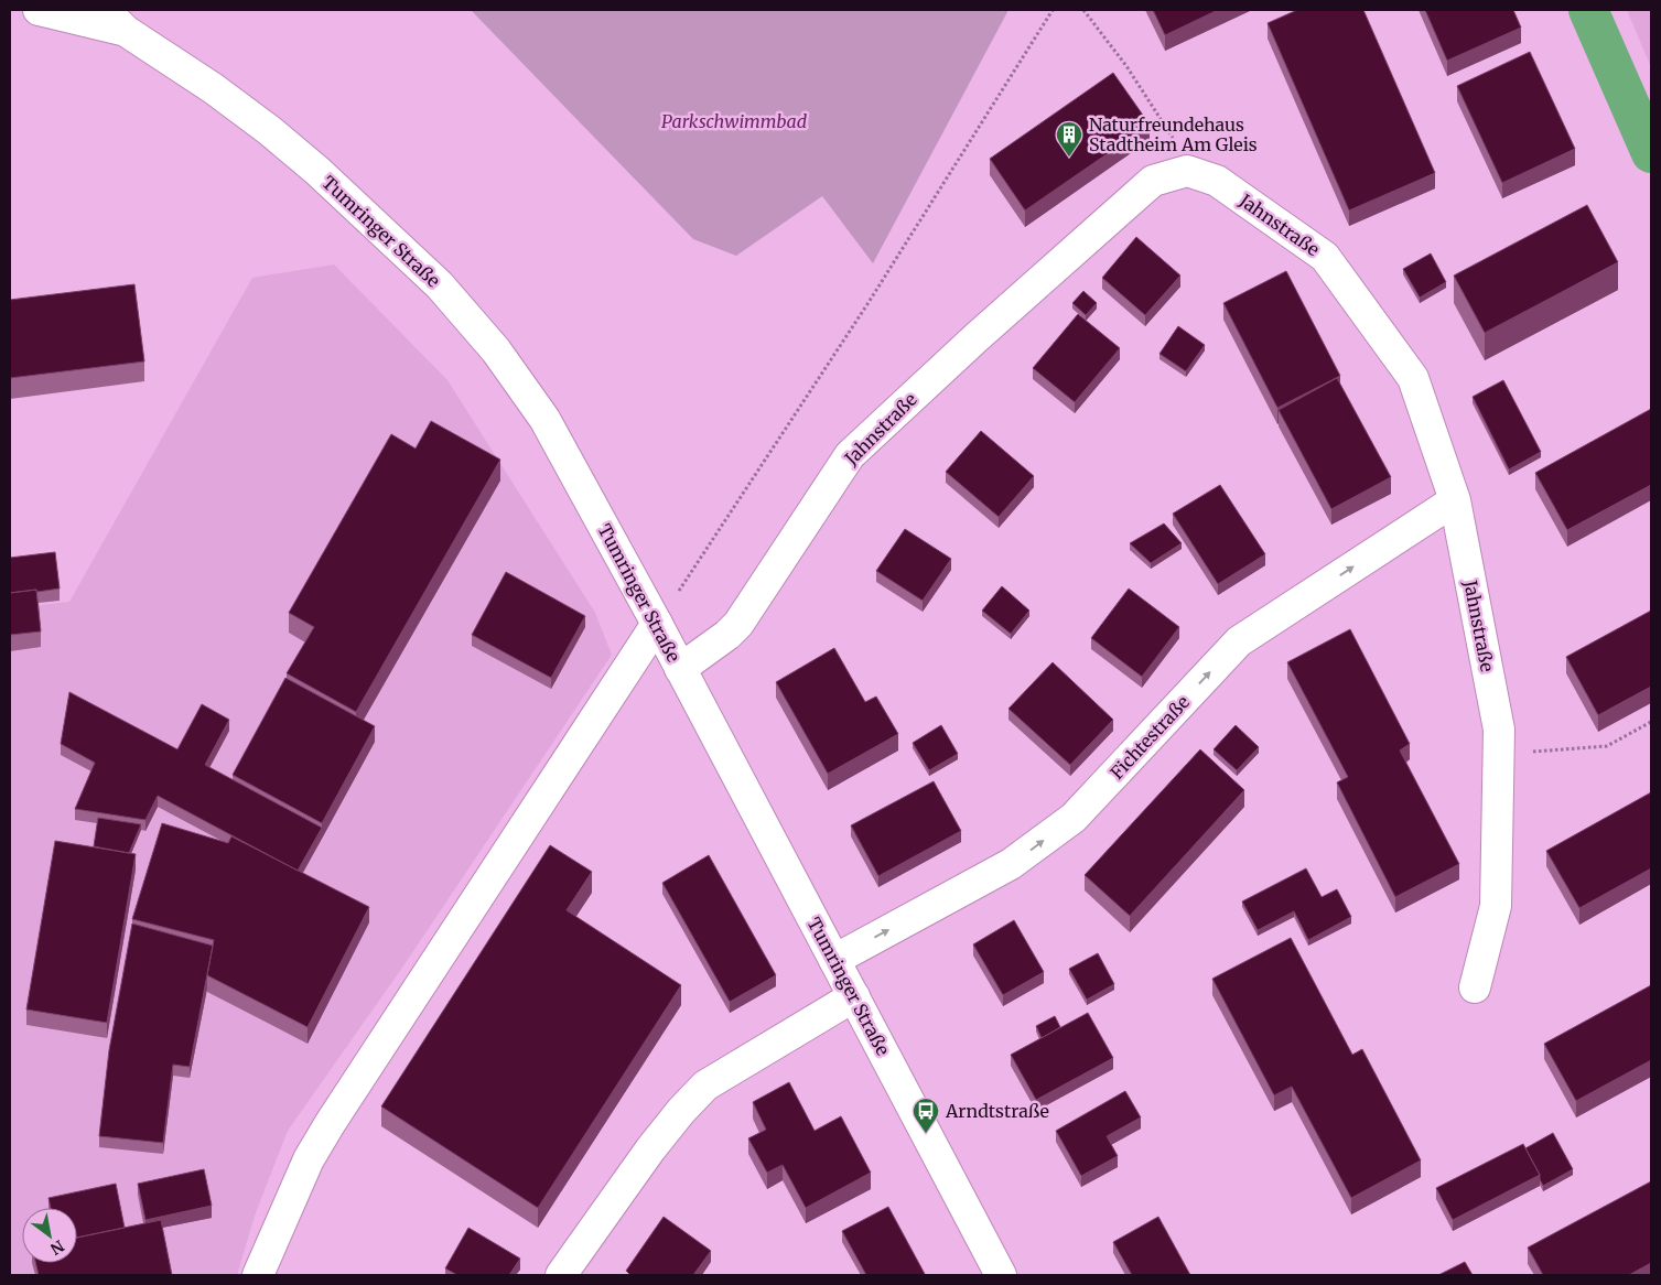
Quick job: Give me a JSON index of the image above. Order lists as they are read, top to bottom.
{
  "streets": {
    "street": ["Jahnstraße", "Tumringer Straße", "Fichtestraße"]
  },
  "crossings": [
    ["Jahnstraße", "Tumringer Straße"],
    ["Jahnstraße", "Fichtestraße"],
    ["Tumringer Straße", "Fichtestraße"]
  ],
  "one_way": ["Fichtestraße"],
  "parks": ["Parkschwimmbad"],
  "places": {
    "building": ["Naturfreundehaus Stadtheim Am Gleis"],
    "bus stop": ["Arndtstraße"]
  },
  "north": "bottom right"
}
